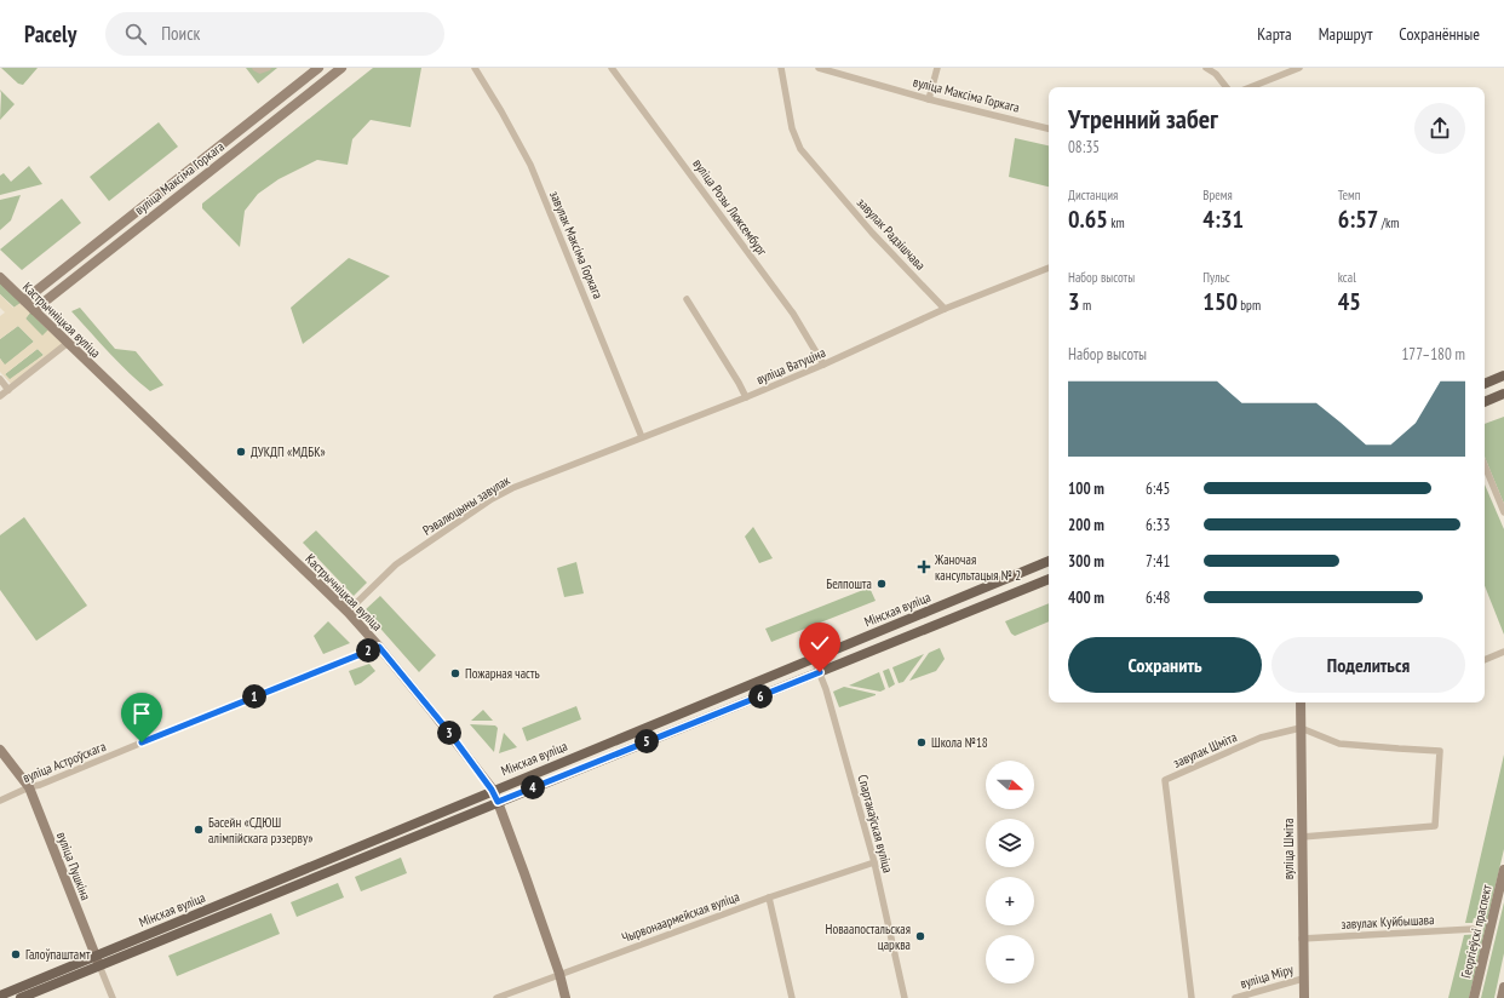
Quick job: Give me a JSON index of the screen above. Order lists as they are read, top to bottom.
{
  "streets": {
    "main road": [
      "вуліца Максіма Горкага",
      "Кастрычніцкая вуліца",
      "Мінская вуліца",
      "вуліца Шміта",
      "вуліца Пушкіна",
      "Георгіеўскі праспект"
    ],
    "street": [
      "вуліца Розы Люксембург",
      "завулак Радзішчава",
      "завулак Максіма Горкага",
      "вуліца Ватуціна",
      "Рэвалюцыны завулак",
      "завулак Шміта",
      "вуліца Астроўскага",
      "Спартакаўская вуліца",
      "Чырвонаармейская вуліца",
      "завулак Куйбышава",
      "вуліца Міру"
    ]
  },
  "crossings": [
    ["вуліца Максіма Горкага", "Кастрычніцкая вуліца"],
    ["вуліца Розы Люксембург", "вуліца Ватуціна"],
    ["завулак Радзішчава", "вуліца Ватуціна"],
    ["завулак Максіма Горкага", "вуліца Ватуціна"],
    ["завулак Максіма Горкага", "Рэвалюцыны завулак"],
    ["Кастрычніцкая вуліца", "Рэвалюцыны завулак"],
    ["Кастрычніцкая вуліца", "Мінская вуліца"],
    ["Кастрычніцкая вуліца", "вуліца Астроўскага"],
    ["Кастрычніцкая вуліца", "Чырвонаармейская вуліца"],
    ["вуліца Ватуціна", "Рэвалюцыны завулак"],
    ["Мінская вуліца", "Спартакаўская вуліца"],
    ["Мінская вуліца", "вуліца Пушкіна"],
    ["завулак Шміта", "вуліца Шміта"],
    ["вуліца Астроўскага", "вуліца Пушкіна"],
    ["Спартакаўская вуліца", "Чырвонаармейская вуліца"],
    ["вуліца Шміта", "завулак Куйбышава"],
    ["вуліца Шміта", "вуліца Міру"]
  ],
  "places": {
    "other": [
      "ДУКДП «МДБК»",
      "Белпошта",
      "Пожарная часть",
      "Школа №18",
      "Басейн «СДЮШ алімпійскага рэзерву»",
      "Новаапостальская царква",
      "Галоўпаштамт"
    ],
    "health": ["Жаночая кансультацыя № 2"]
  },
  "north": "right",
  "page": {
    "header": "Pacely",
    "search": "Поиск",
    "nav": ["Карта", "Маршрут", "Сохранённые"],
    "heading": ["Утренний забег", "08:35"],
    "stats": [
      ["Дистанция", "0.65 km"],
      ["Время", "4:31"],
      ["Темп", "6:57 /km"],
      ["Набор высоты", "3 m"],
      ["Пульс", "150 bpm"],
      ["kcal", "45"]
    ],
    "chart": ["Набор высоты", "177–180 m"],
    "list": [
      {
        "name": "100 m",
        "note": "6:45"
      },
      {
        "name": "200 m",
        "note": "6:33"
      },
      {
        "name": "300 m",
        "note": "7:41"
      },
      {
        "name": "400 m",
        "note": "6:48"
      }
    ],
    "buttons": ["Сохранить", "Поделиться"],
    "pins": [
      "2",
      "1",
      "6",
      "3",
      "5",
      "4"
    ],
    "map_buttons": ["+", "−"]
  }
}
